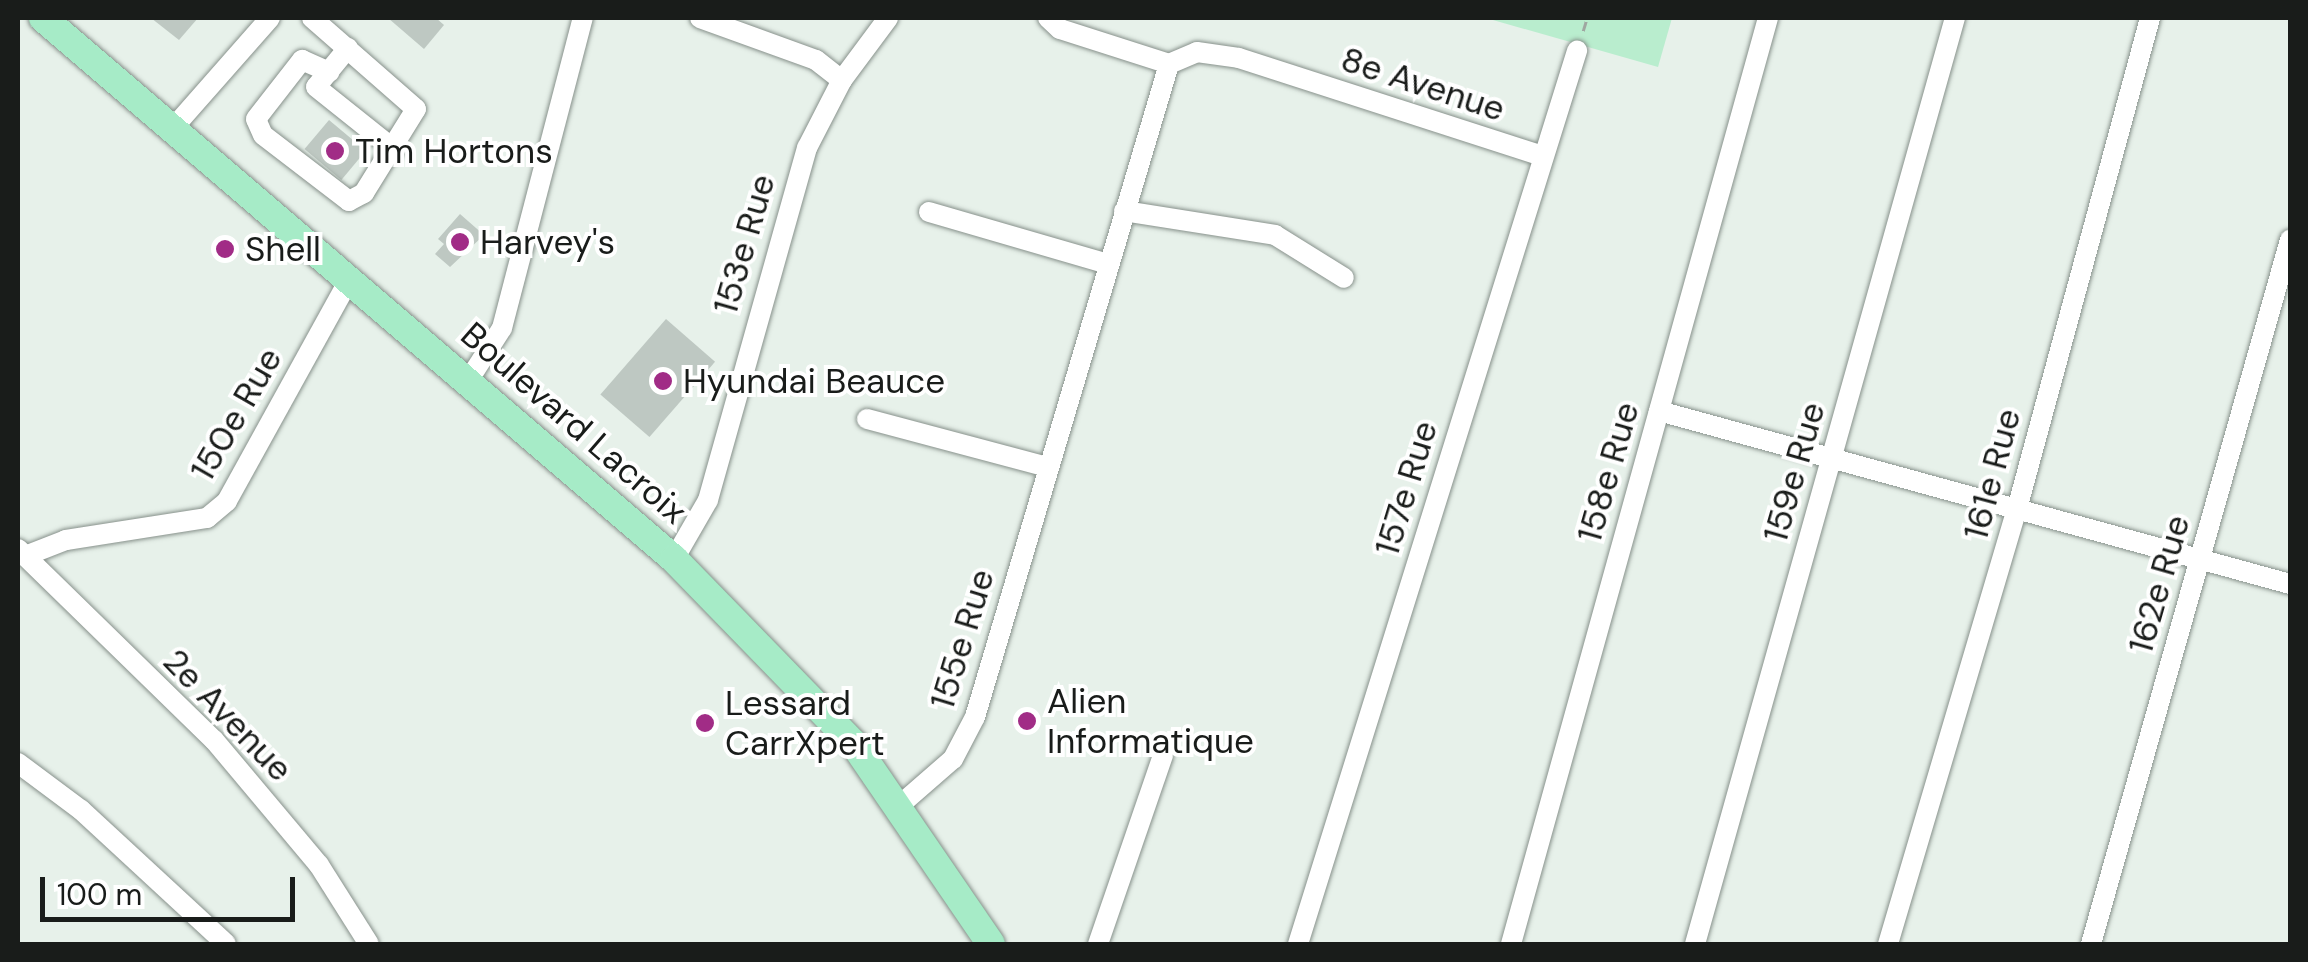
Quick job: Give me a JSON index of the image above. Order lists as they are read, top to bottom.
{
  "streets": {
    "main road": ["Boulevard Lacroix"],
    "street": [
      "8e Avenue",
      "153e Rue",
      "150e Rue",
      "158e Rue",
      "159e Rue",
      "161e Rue",
      "157e Rue",
      "162e Rue",
      "155e Rue",
      "2e Avenue"
    ]
  },
  "crossings": [
    ["8e Avenue", "157e Rue"],
    ["8e Avenue", "155e Rue"],
    ["153e Rue", "Boulevard Lacroix"],
    ["150e Rue", "Boulevard Lacroix"],
    ["150e Rue", "2e Avenue"],
    ["Boulevard Lacroix", "155e Rue"]
  ],
  "places": [
    "Tim Hortons",
    "Harvey's",
    "Shell",
    "Hyundai Beauce",
    "Alien Informatique",
    "Lessard CarrXpert"
  ],
  "scale_bar": "100 m"
}
